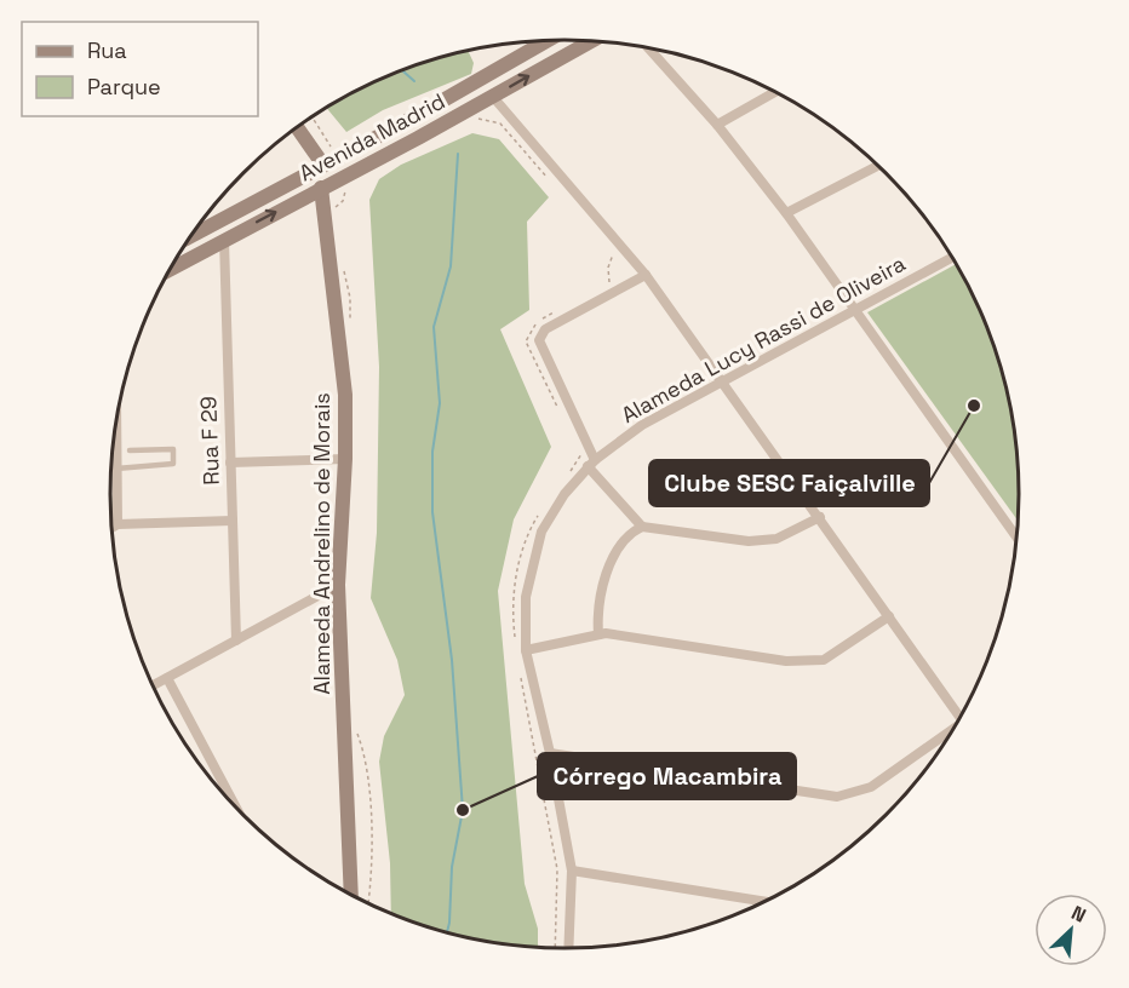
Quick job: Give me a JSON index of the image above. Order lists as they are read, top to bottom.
{
  "streets": {
    "main road": ["Avenida Madrid", "Alameda Andrelino de Morais"],
    "street": ["Alameda Lucy Rassi de Oliveira", "Rua F 29"]
  },
  "crossings": [
    ["Avenida Madrid", "Rua F 29"],
    ["Avenida Madrid", "Alameda Andrelino de Morais"]
  ],
  "places": ["Clube SESC Faiçalville", "Córrego Macambira"],
  "legend": ["Rua", "Parque"],
  "north": "top right"
}
